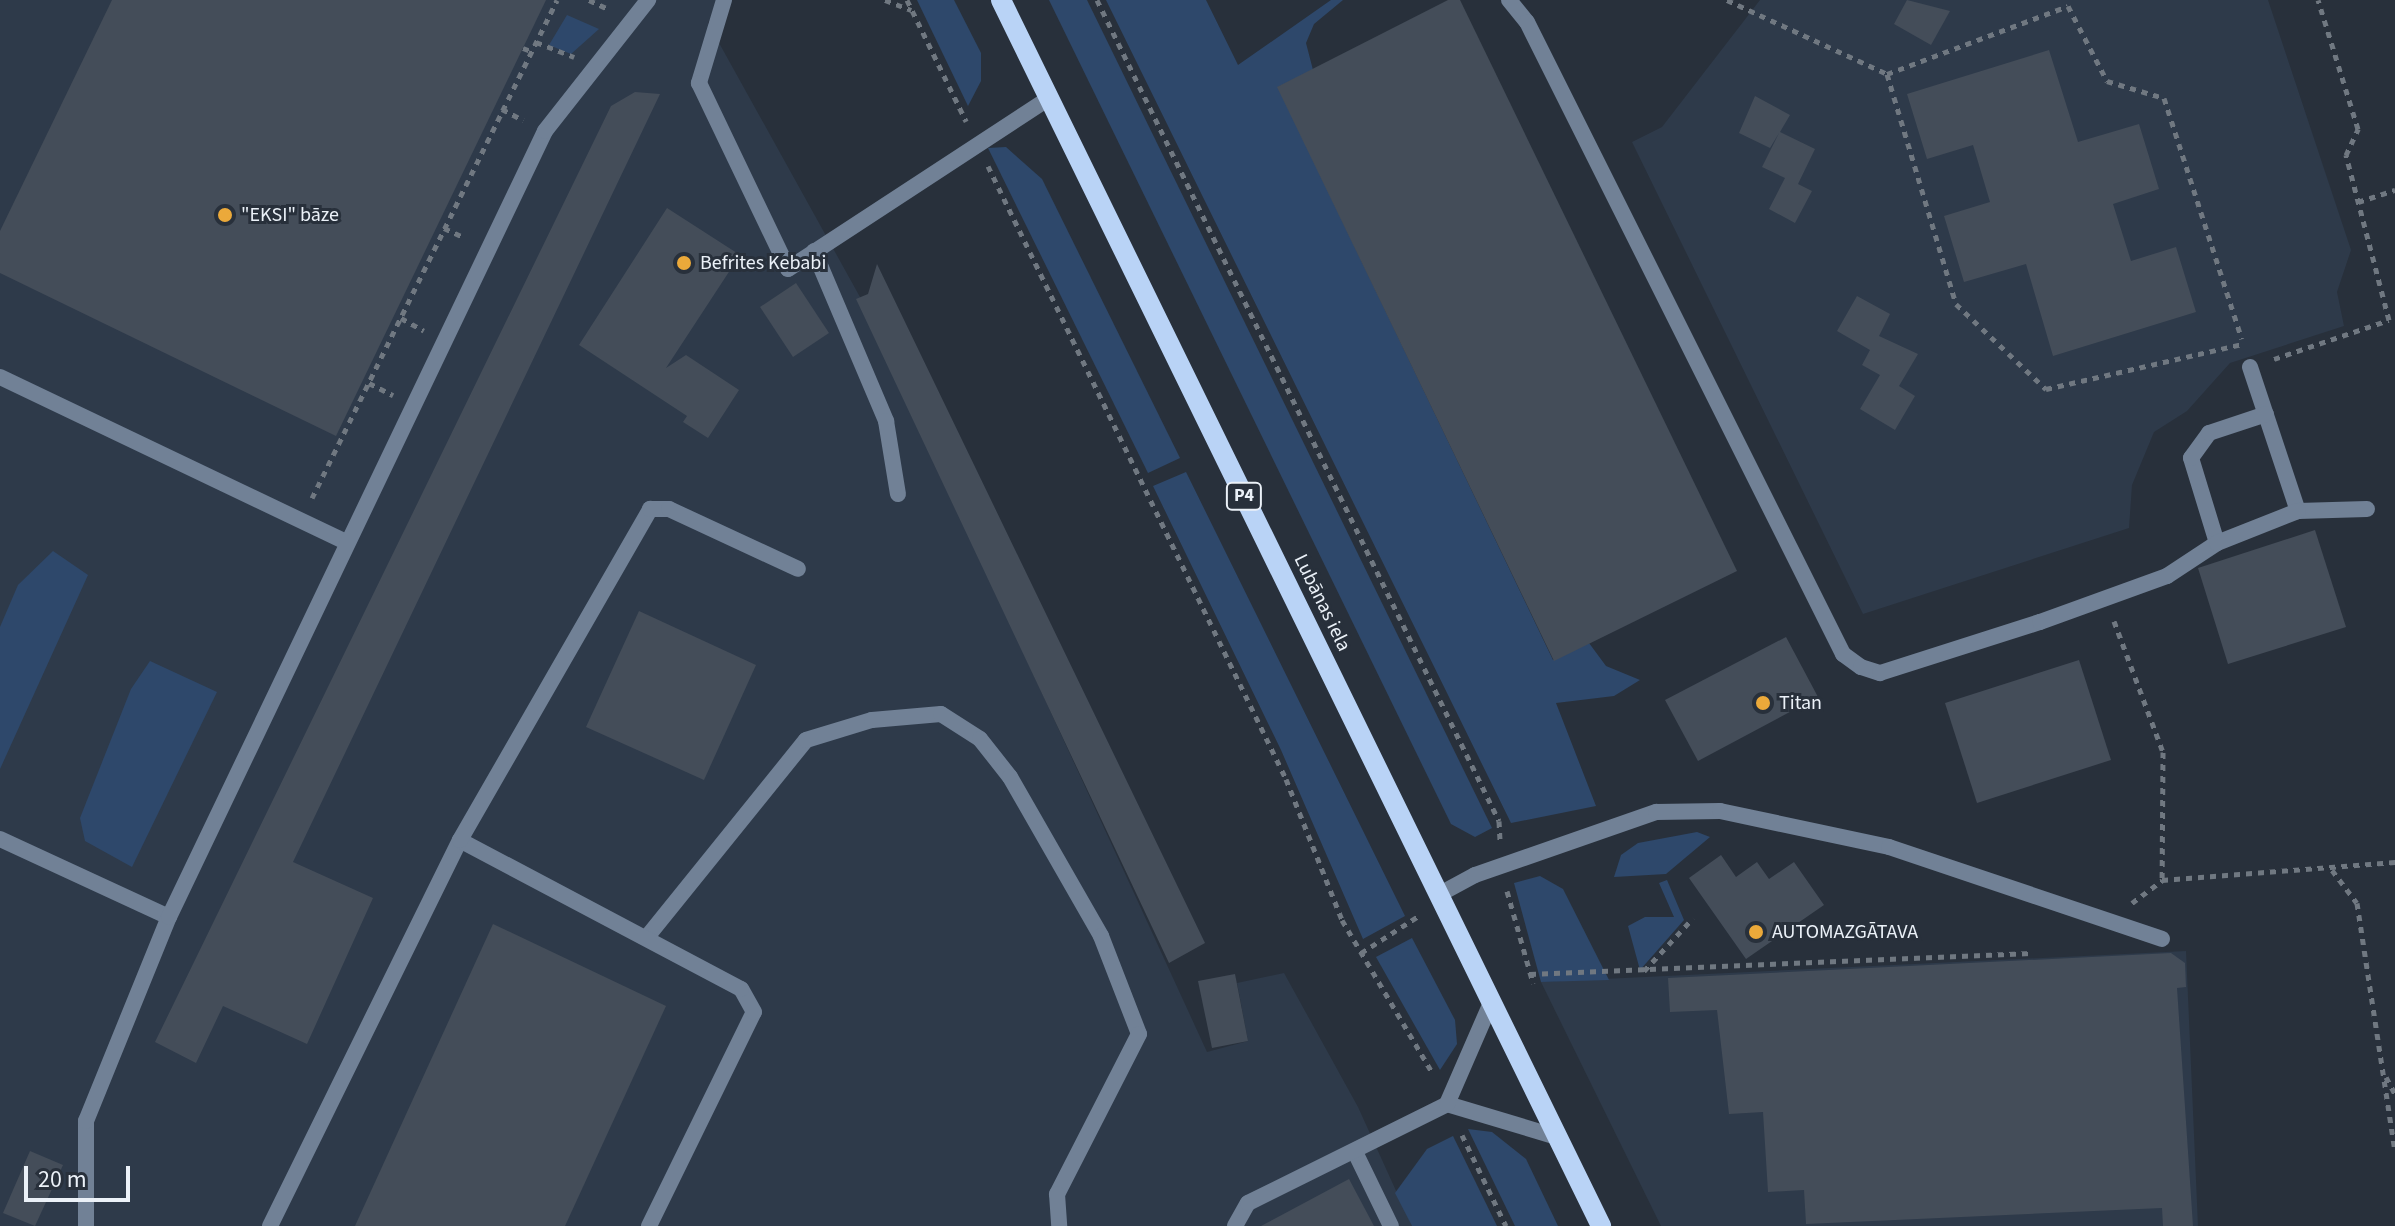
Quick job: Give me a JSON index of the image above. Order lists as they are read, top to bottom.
{
  "streets": {
    "main road": ["P4", "Lubānas iela"]
  },
  "places": [
    "\"EKSI\" bāze",
    "Befrites Kebabi",
    "Titan",
    "AUTOMAZGĀTAVA"
  ],
  "scale_bar": "20 m"
}
